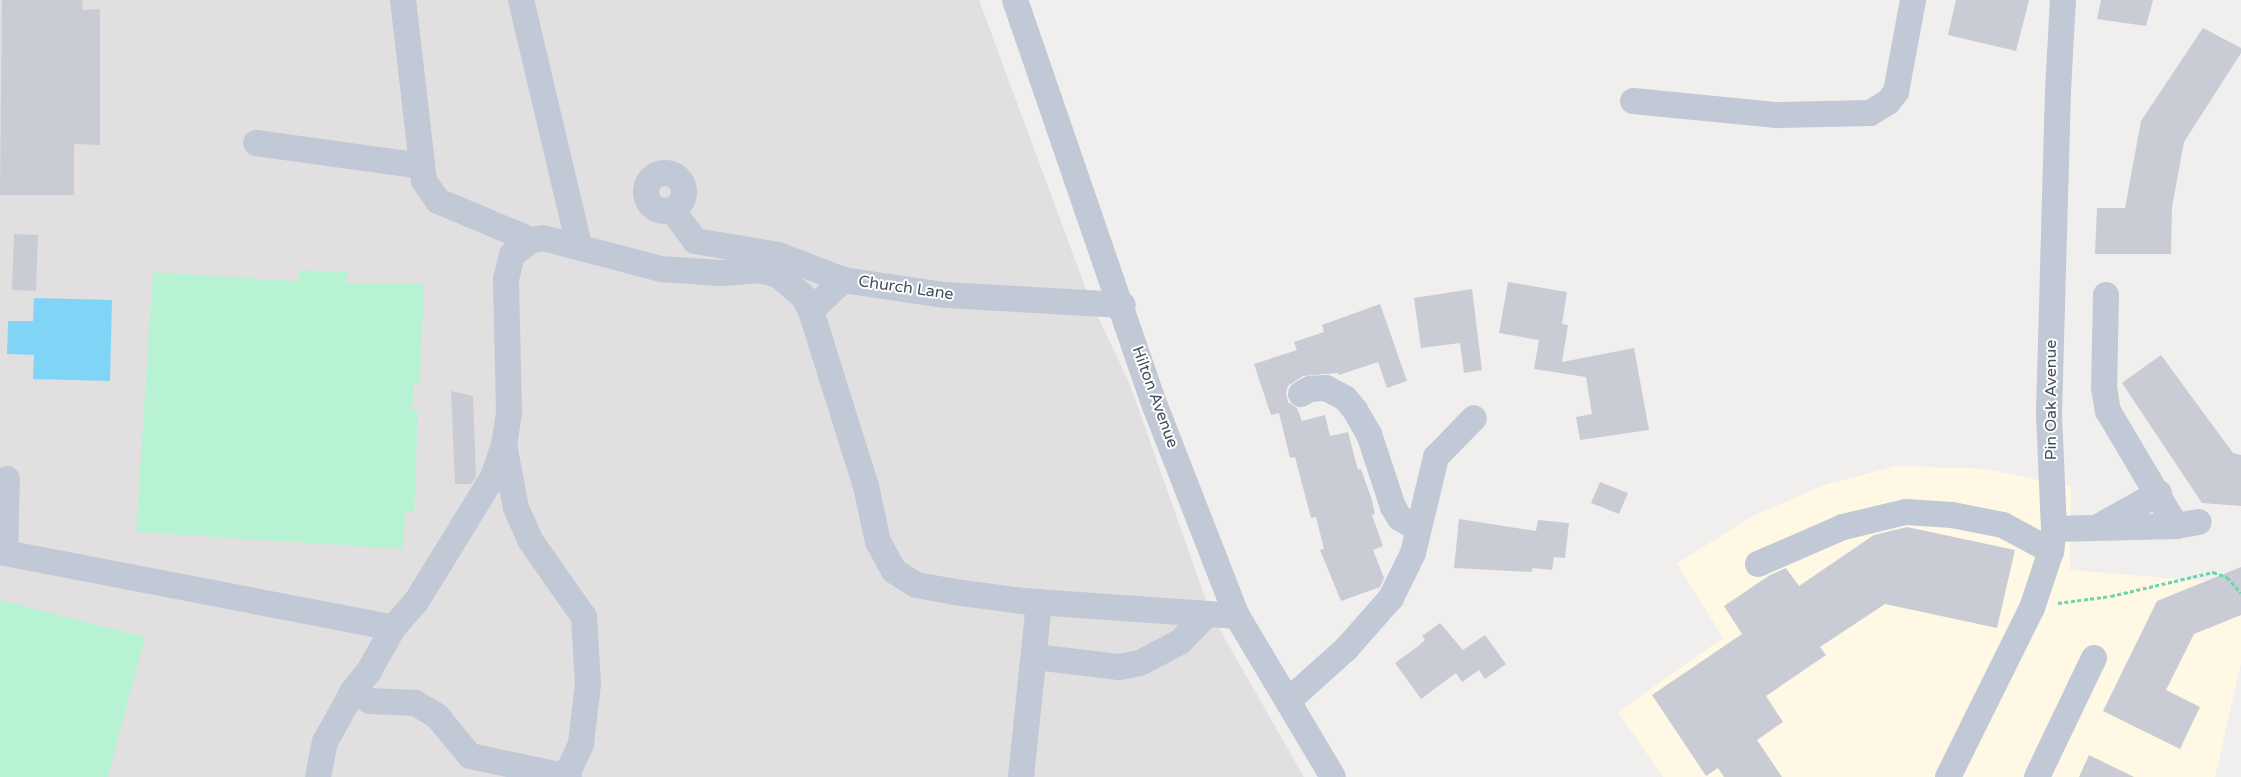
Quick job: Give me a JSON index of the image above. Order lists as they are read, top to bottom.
{
  "streets": {
    "street": ["Church Lane", "Hilton Avenue", "Pin Oak Avenue"]
  },
  "crossings": [
    ["Church Lane", "Hilton Avenue"]
  ]
}
